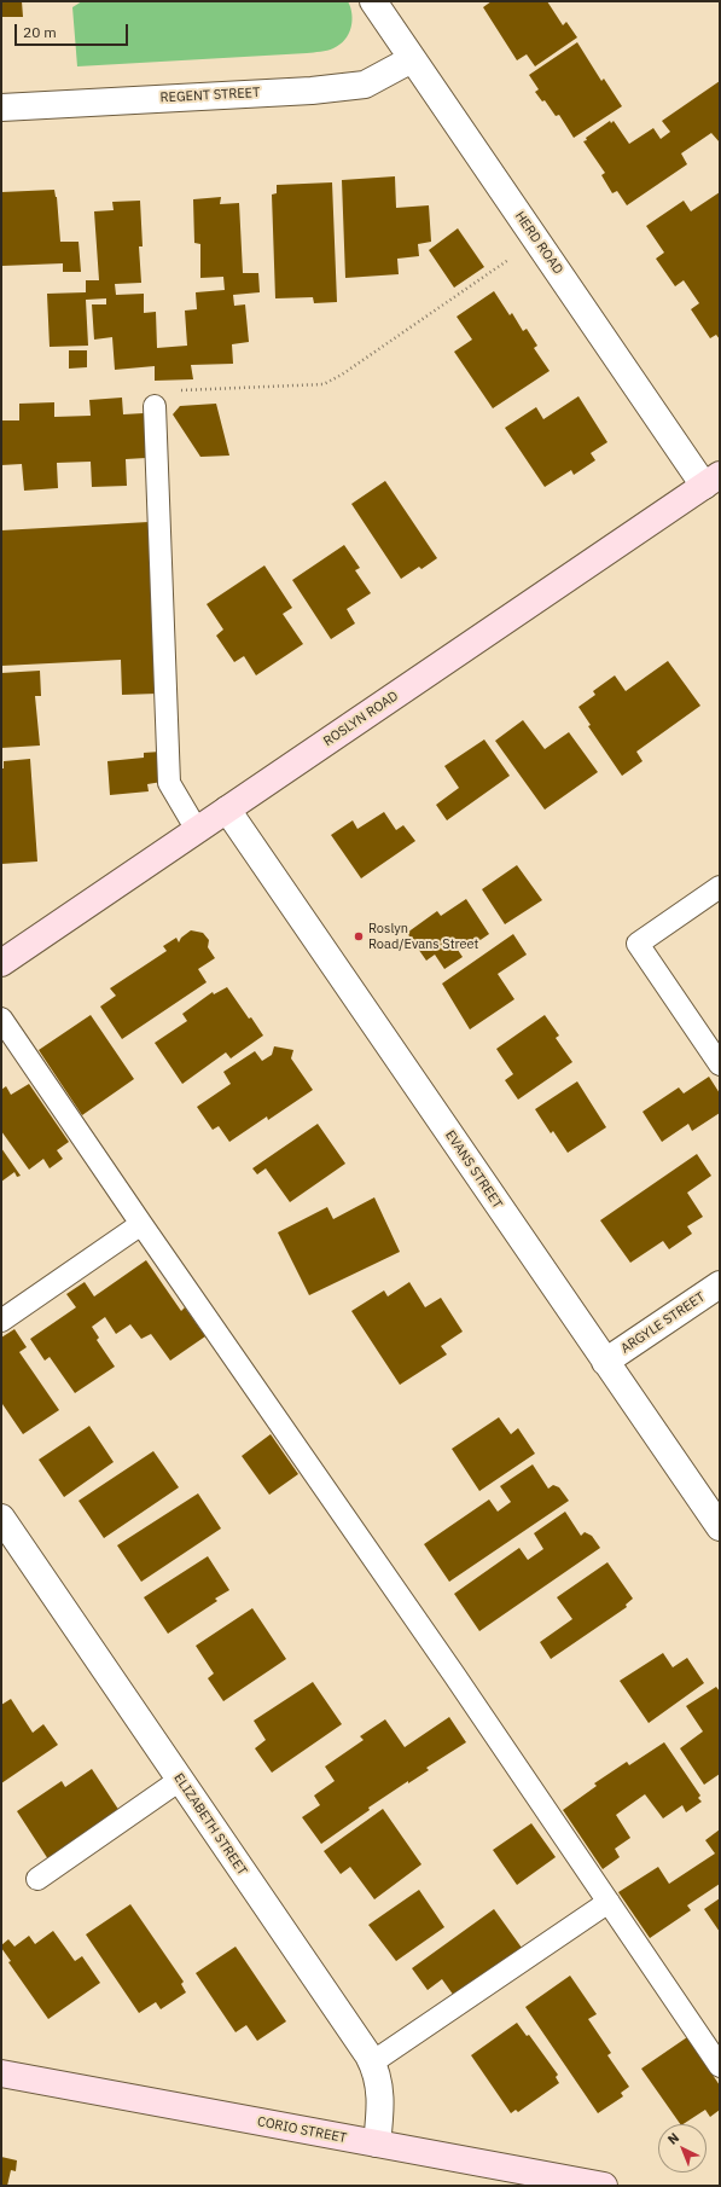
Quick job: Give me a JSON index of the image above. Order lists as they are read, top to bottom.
{
  "streets": {
    "street": [
      "REGENT STREET",
      "HERD ROAD",
      "ROSLYN ROAD",
      "EVANS STREET",
      "ARGYLE STREET",
      "ELIZABETH STREET",
      "CORIO STREET"
    ]
  },
  "crossings": [
    ["REGENT STREET", "HERD ROAD"],
    ["HERD ROAD", "ROSLYN ROAD"],
    ["ROSLYN ROAD", "EVANS STREET"],
    ["EVANS STREET", "ARGYLE STREET"],
    ["ELIZABETH STREET", "CORIO STREET"]
  ],
  "places": ["Roslyn Road/Evans Street"],
  "scale_bar": "20 m",
  "north": "top left"
}
